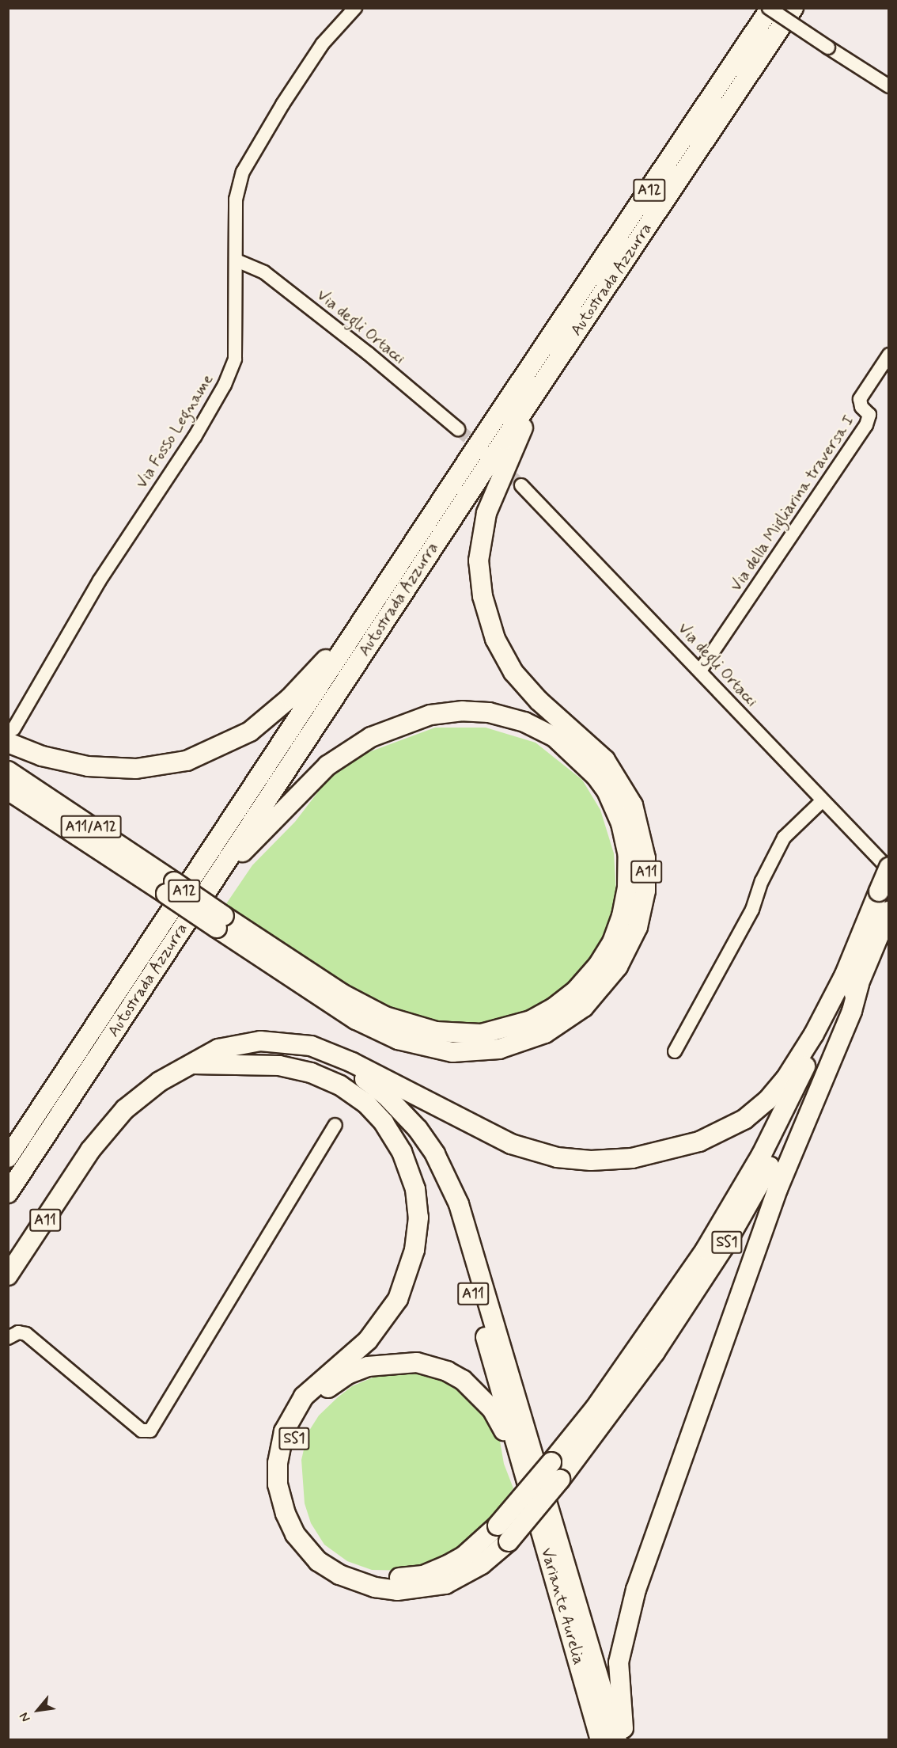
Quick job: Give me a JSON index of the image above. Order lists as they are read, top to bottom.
{
  "streets": {
    "highway": [
      "A12",
      "Autostrada Azzurra",
      "A11/A12",
      "A11",
      "SS1",
      "Variante Aurelia"
    ],
    "street": ["Via degli Ortacci", "Via Fosso Legname", "Via della Migliarina traversa I"]
  },
  "crossings": [
    ["Autostrada Azzurra", "A11"],
    ["Via degli Ortacci", "Via Fosso Legname"],
    ["Via degli Ortacci", "Via della Migliarina traversa I"],
    ["Via degli Ortacci", "SS1"],
    ["A11/A12", "A11"],
    ["A11", "SS1"],
    ["A11", "Variante Aurelia"],
    ["SS1", "Variante Aurelia"]
  ],
  "north": "bottom left"
}
